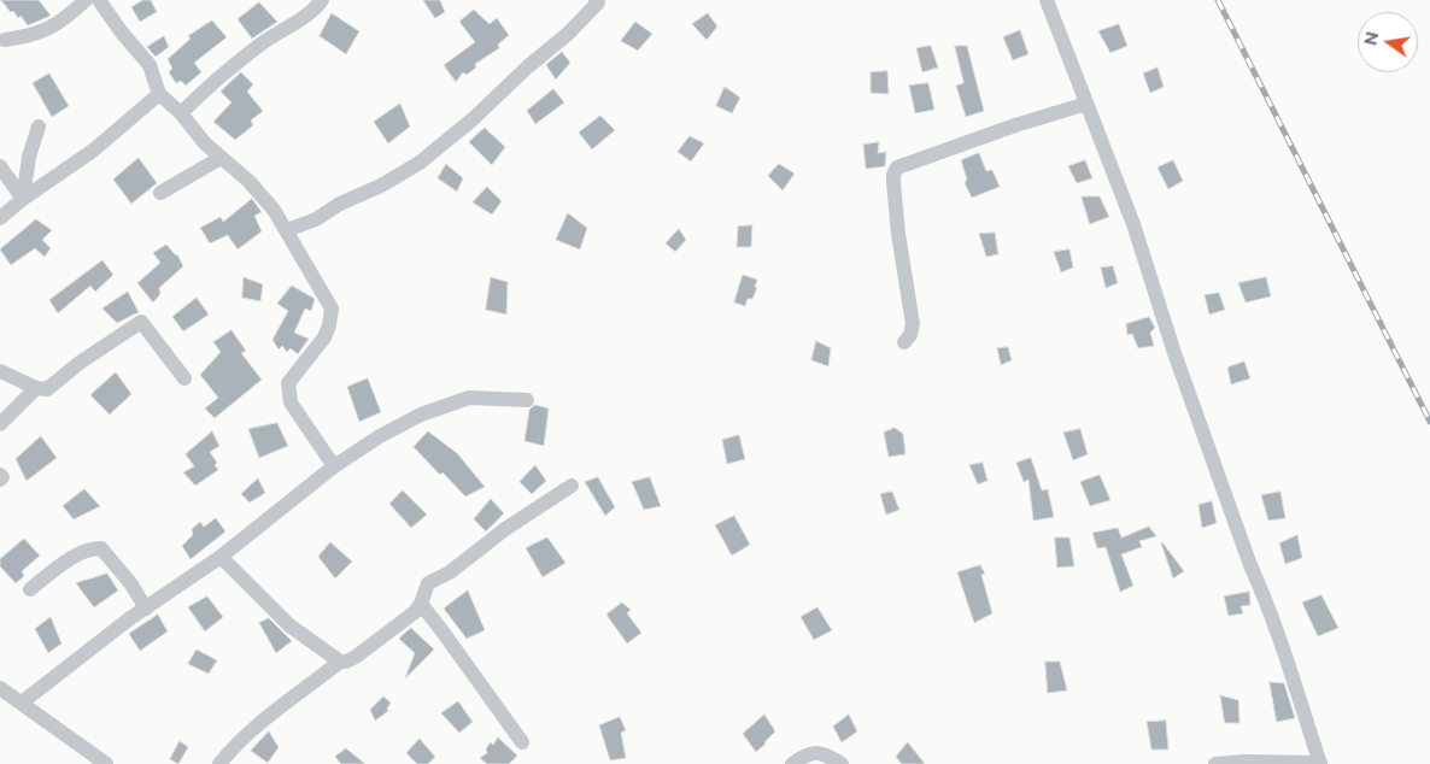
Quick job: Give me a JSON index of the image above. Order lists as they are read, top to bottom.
{
  "north": "left"
}
